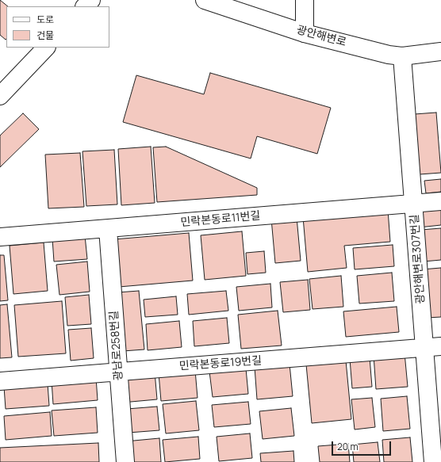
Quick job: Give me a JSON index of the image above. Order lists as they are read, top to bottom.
{
  "streets": {
    "street": [
      "광안해변로",
      "민락본동로11번길",
      "광안해변로307번길",
      "광남로258번길",
      "민락본동로19번길"
    ]
  },
  "crossings": [
    ["광안해변로", "광안해변로307번길"],
    ["민락본동로11번길", "광안해변로307번길"],
    ["민락본동로11번길", "광남로258번길"],
    ["광안해변로307번길", "민락본동로19번길"],
    ["광남로258번길", "민락본동로19번길"]
  ],
  "legend": ["도로", "건물"],
  "scale_bar": "20 m"
}
